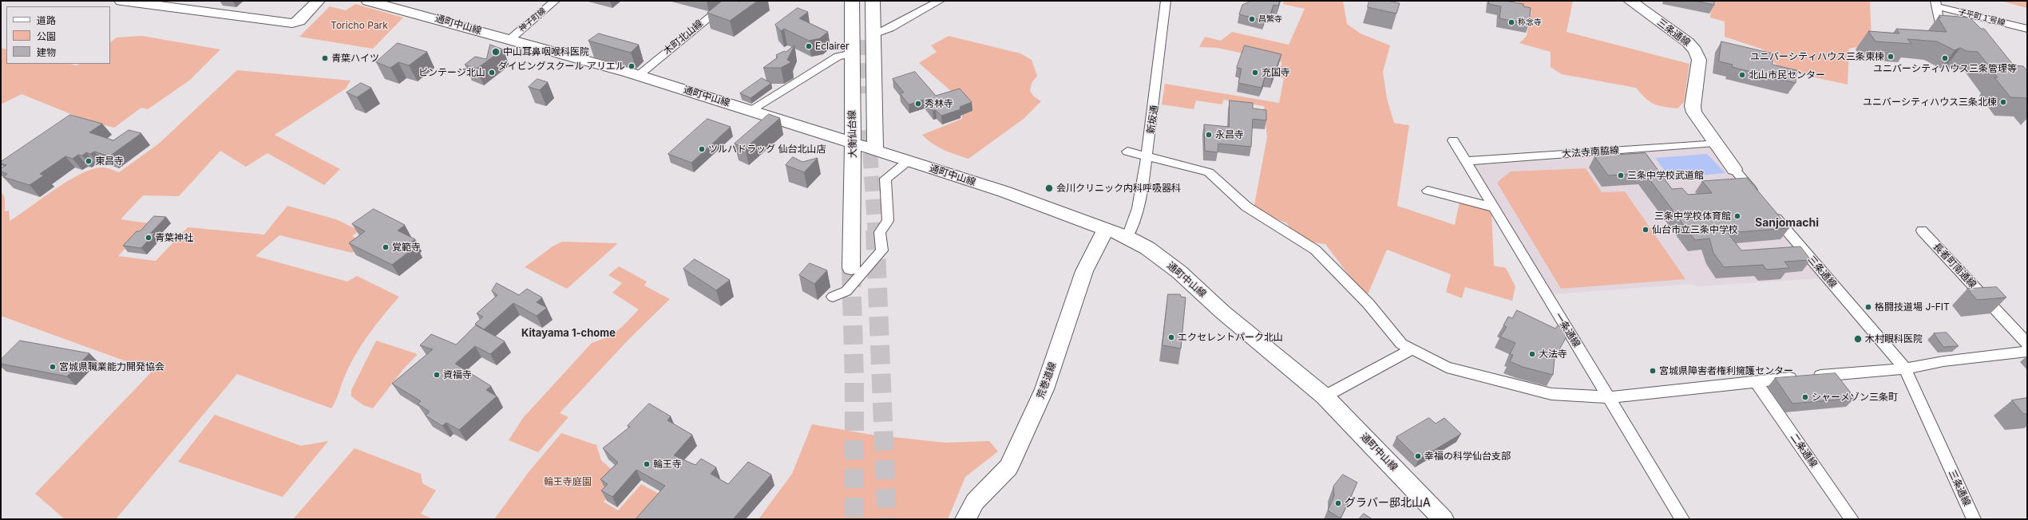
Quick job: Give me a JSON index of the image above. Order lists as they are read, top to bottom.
{
  "streets": {
    "street": [
      "子平町１号線",
      "神子町線",
      "通町中山線",
      "三条通線",
      "木町北山線",
      "新坂通",
      "大衡仙台線",
      "大法寺南脇線",
      "長者町南通線",
      "一条通線",
      "荒巻道線",
      "二条通線"
    ]
  },
  "crossings": [
    ["神子町線", "通町中山線"],
    ["通町中山線", "木町北山線"],
    ["通町中山線", "新坂通"],
    ["通町中山線", "大衡仙台線"],
    ["通町中山線", "荒巻道線"],
    ["三条通線", "大法寺南脇線"],
    ["大法寺南脇線", "一条通線"]
  ],
  "districts": ["Sanjomachi", "Kitayama 1-chome"],
  "parks": ["Toricho Park", "輪王寺庭園"],
  "places": [
    "昌繁寺",
    "称念寺",
    "Eclairer",
    "中山耳鼻咽喉科医院",
    "ユニバーシティハウス三条東棟",
    "青葉ハイツ",
    "ユニバーシティハウス三条管理等",
    "ダイビングスクール アリエル",
    "ビンテージ北山",
    "充国寺",
    "北山市民センター",
    "ユニバーシティハウス三条北棟",
    "秀林寺",
    "永昌寺",
    "ツルハドラッグ 仙台北山店",
    "東昌寺",
    "三条中学校武道館",
    "会川クリニック内科呼吸器科",
    "三条中学校体育館",
    "仙台市立三条中学校",
    "青葉神社",
    "覚範寺",
    "格闘技道場 J-FIT",
    "エクセレントパーク北山",
    "木村眼科医院",
    "大法寺",
    "宮城県職業能力開発協会",
    "宮城県障害者権利擁護センター",
    "資福寺",
    "シャーメゾン三条町",
    "幸福の科学仙台支部",
    "輪王寺",
    "グラバー邸北山A"
  ],
  "legend": ["道路", "公園", "建物"]
}
